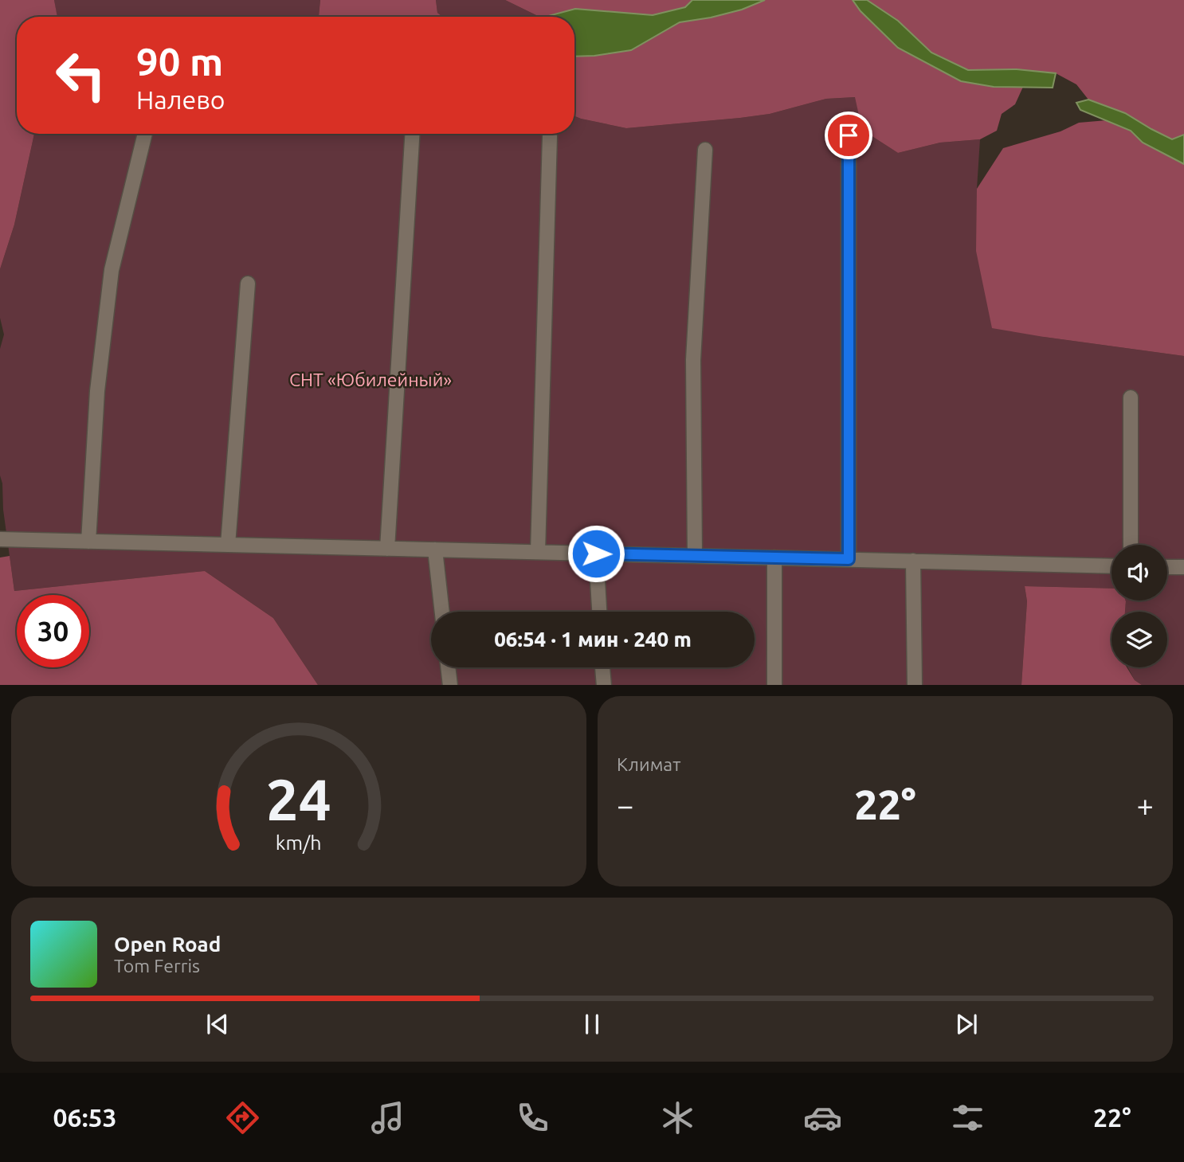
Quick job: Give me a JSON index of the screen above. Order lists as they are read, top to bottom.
{
  "parks": ["СНТ «Юбилейный»"],
  "page": {
    "turn": ["90 m", "Налево"],
    "limit": "30",
    "trip": "06:54 · 1 мин · 240 m",
    "tile": "Климат",
    "heat": ["−", "22°", "+"],
    "song": ["Open Road", "Tom Ferris"],
    "tabs": ["06:53", "22°"],
    "gauge": ["24", "km/h"]
  }
}
